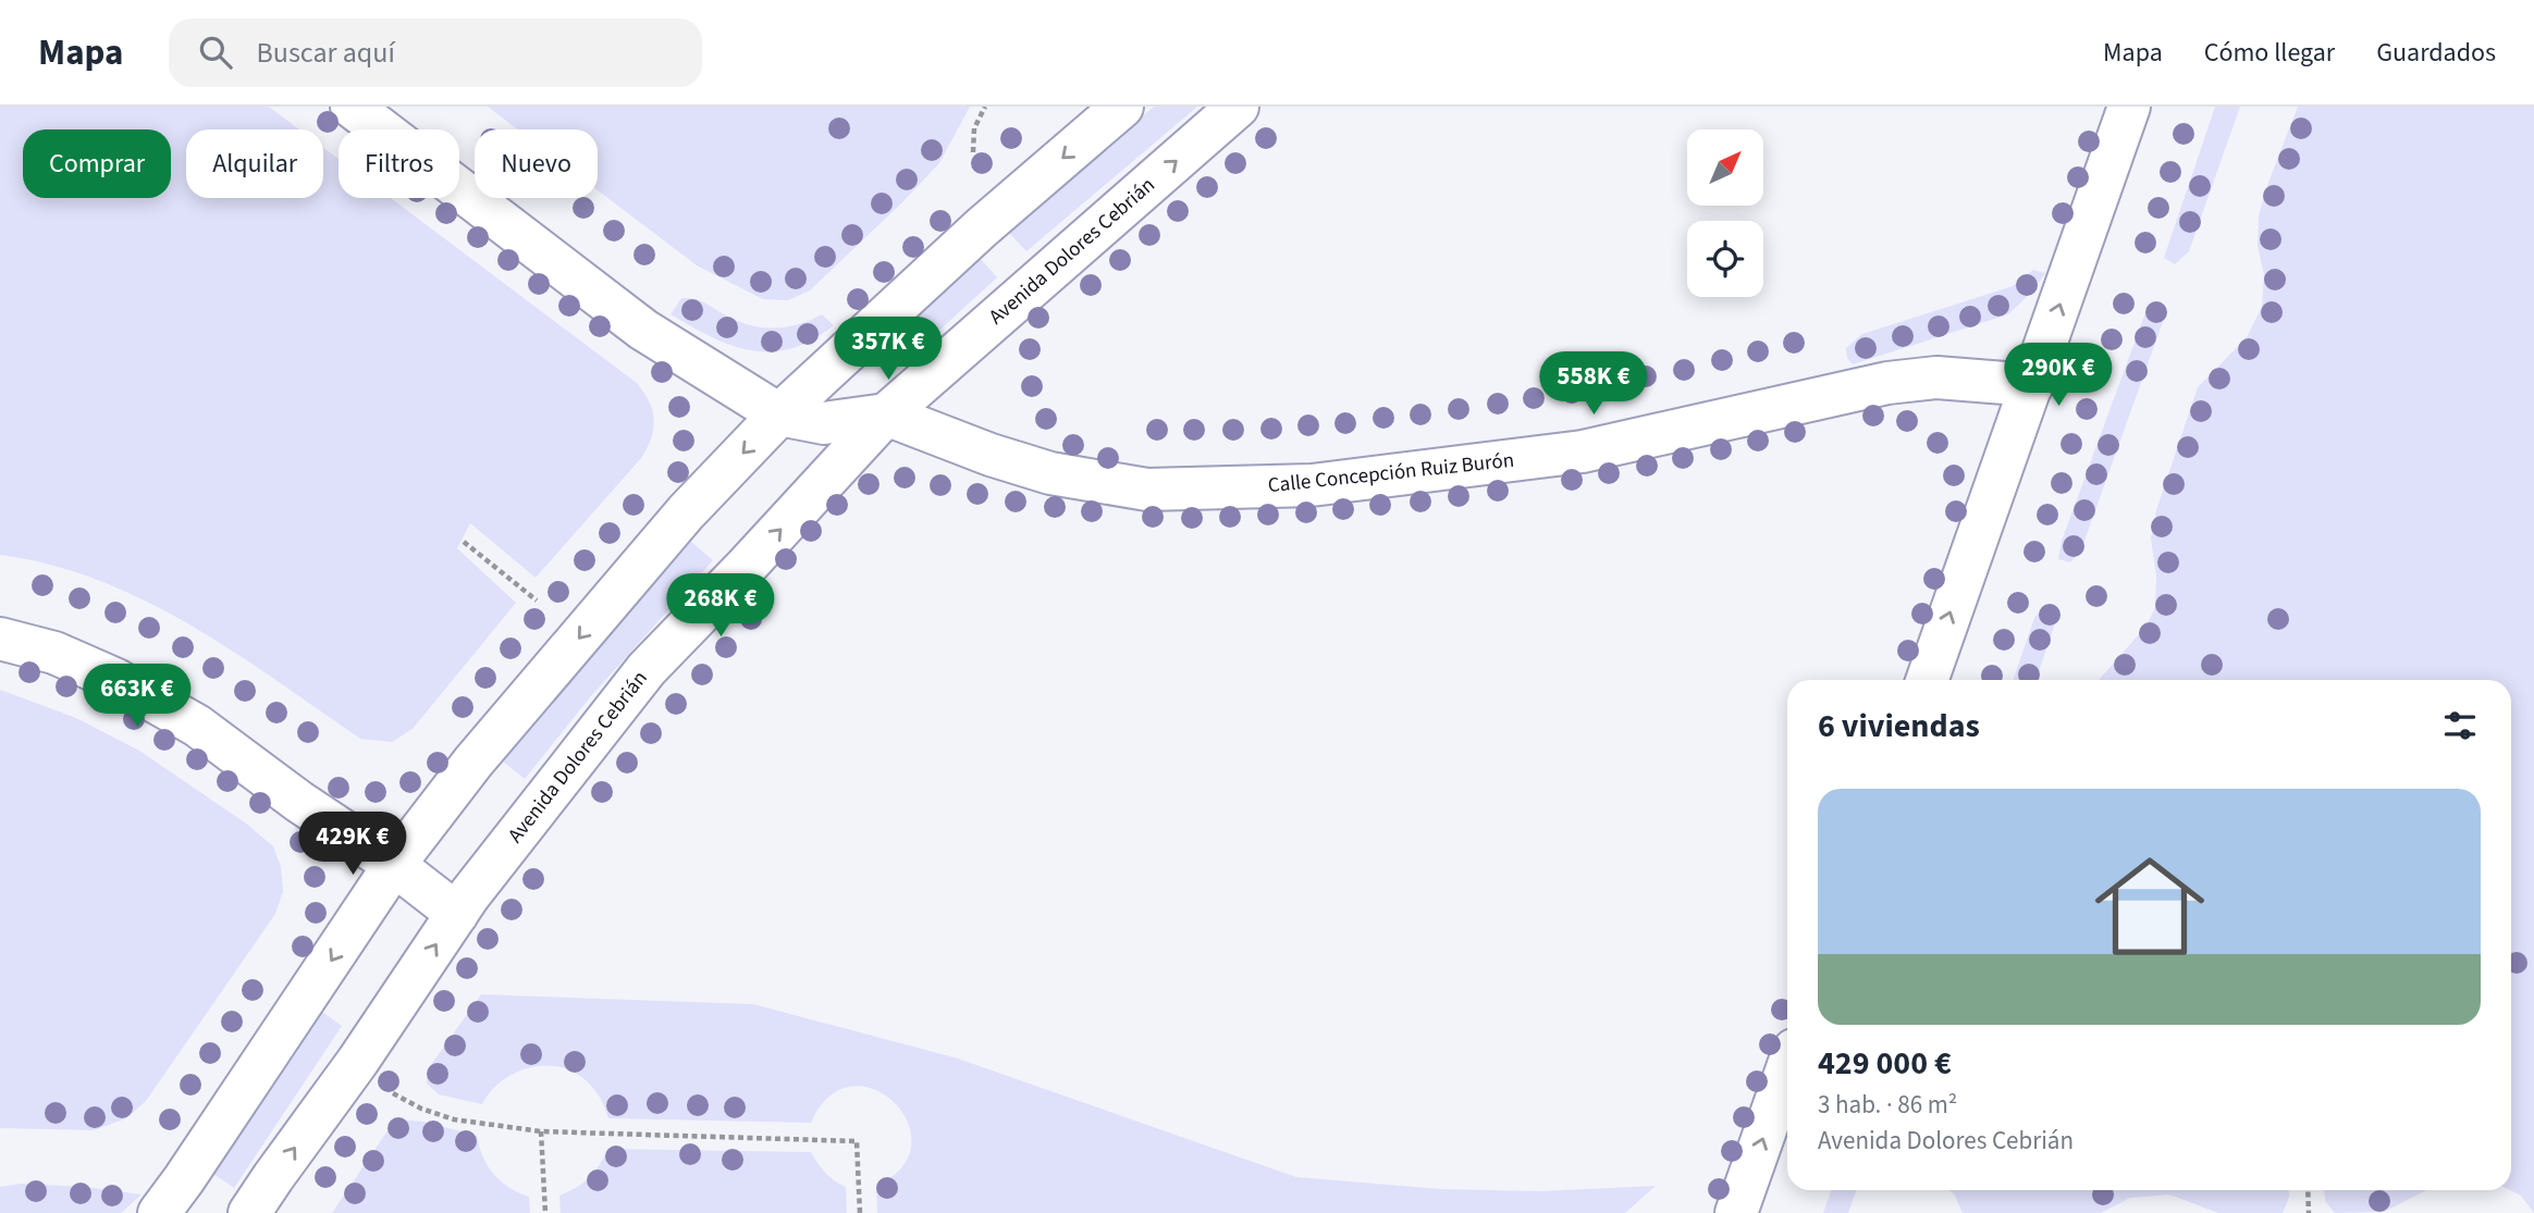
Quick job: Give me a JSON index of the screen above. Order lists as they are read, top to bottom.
{
  "streets": {
    "street": ["Avenida Dolores Cebrián", "Calle Concepción Ruiz Burón"]
  },
  "crossings": [
    ["Avenida Dolores Cebrián", "Calle Concepción Ruiz Burón"]
  ],
  "north": "top right",
  "page": {
    "header": "Mapa",
    "search": "Buscar aquí",
    "nav": ["Mapa", "Cómo llegar", "Guardados"],
    "chip": [
      "Comprar",
      "Alquilar",
      "Filtros",
      "Nuevo"
    ],
    "price": [
      "357K €",
      "290K €",
      "558K €",
      "268K €",
      "663K €",
      "429K €"
    ],
    "heading": "6 viviendas",
    "list": [
      {
        "name": "429 000 €",
        "note": "3 hab. · 86 m² · Avenida Dolores Cebrián"
      }
    ]
  }
}
